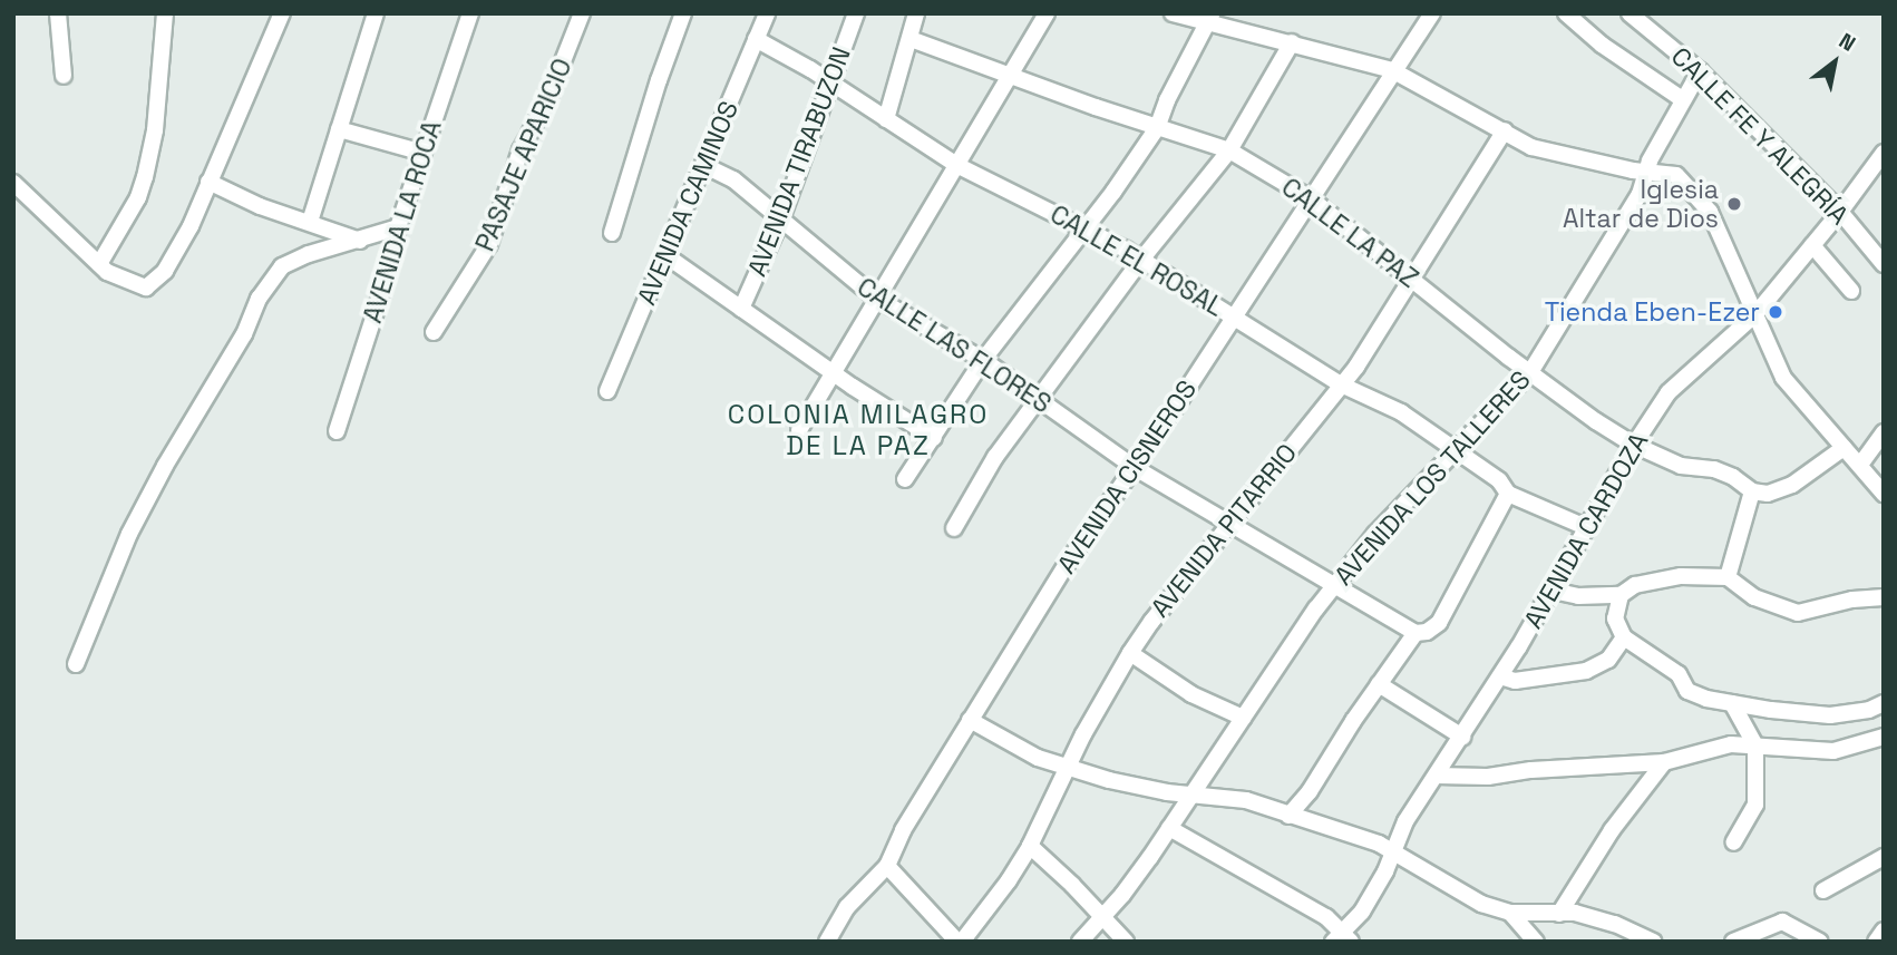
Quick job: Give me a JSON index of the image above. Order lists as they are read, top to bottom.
{
  "streets": {
    "street": [
      "CALLE FE Y ALEGRÍA",
      "PASAJE APARICIO",
      "AVENIDA TIRABUZON",
      "AVENIDA CAMINOS",
      "AVENIDA LA ROCA",
      "CALLE LA PAZ",
      "CALLE EL ROSAL",
      "CALLE LAS FLORES",
      "AVENIDA CISNEROS",
      "AVENIDA LOS TALLERES",
      "AVENIDA PITARRIO",
      "AVENIDA CARDOZA"
    ]
  },
  "crossings": [
    ["CALLE FE Y ALEGRÍA", "AVENIDA LOS TALLERES"],
    ["CALLE FE Y ALEGRÍA", "AVENIDA CARDOZA"],
    ["AVENIDA TIRABUZON", "CALLE EL ROSAL"],
    ["AVENIDA TIRABUZON", "CALLE LAS FLORES"],
    ["AVENIDA CAMINOS", "CALLE EL ROSAL"],
    ["AVENIDA CAMINOS", "CALLE LAS FLORES"],
    ["CALLE LA PAZ", "AVENIDA CISNEROS"],
    ["CALLE LA PAZ", "AVENIDA LOS TALLERES"],
    ["CALLE LA PAZ", "AVENIDA PITARRIO"],
    ["CALLE LA PAZ", "AVENIDA CARDOZA"],
    ["CALLE EL ROSAL", "AVENIDA CISNEROS"],
    ["CALLE EL ROSAL", "AVENIDA LOS TALLERES"],
    ["CALLE EL ROSAL", "AVENIDA PITARRIO"],
    ["CALLE LAS FLORES", "AVENIDA CISNEROS"],
    ["CALLE LAS FLORES", "AVENIDA LOS TALLERES"],
    ["CALLE LAS FLORES", "AVENIDA PITARRIO"]
  ],
  "districts": ["COLONIA MILAGRO DE LA PAZ"],
  "places": ["Iglesia Altar de Dios", "Tienda Eben-Ezer"],
  "north": "top right"
}
